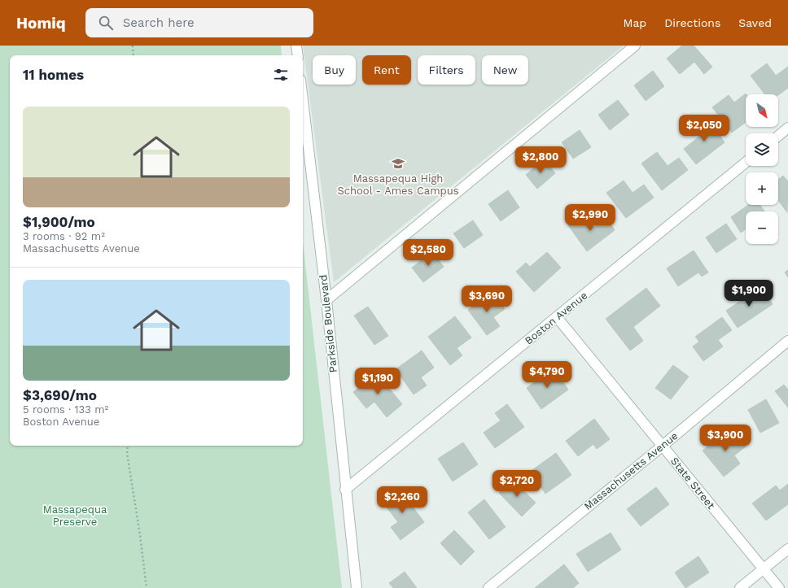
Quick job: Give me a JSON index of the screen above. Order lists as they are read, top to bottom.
{
  "streets": {
    "street": [
      "Boston Avenue",
      "Parkside Boulevard",
      "Massachusetts Avenue",
      "State Street"
    ]
  },
  "crossings": [
    ["Boston Avenue", "Parkside Boulevard"],
    ["Boston Avenue", "State Street"],
    ["Massachusetts Avenue", "State Street"]
  ],
  "parks": ["Massapequa Preserve"],
  "places": {
    "school or university": ["Massapequa High School - Ames Campus"]
  },
  "north": "bottom right",
  "page": {
    "header": "Homiq",
    "search": "Search here",
    "nav": ["Map", "Directions", "Saved"],
    "chip": [
      "Buy",
      "Rent",
      "Filters",
      "New"
    ],
    "heading": "11 homes",
    "map_buttons": ["+", "−"],
    "list": [
      {
        "name": "$1,900/mo",
        "note": "3 rooms · 92 m² · Massachusetts Avenue"
      },
      {
        "name": "$3,690/mo",
        "note": "5 rooms · 133 m² · Boston Avenue"
      }
    ],
    "price": [
      "$2,050",
      "$2,800",
      "$2,990",
      "$2,580",
      "$1,900",
      "$3,690",
      "$4,790",
      "$1,190",
      "$3,900",
      "$2,720",
      "$2,260"
    ]
  }
}
